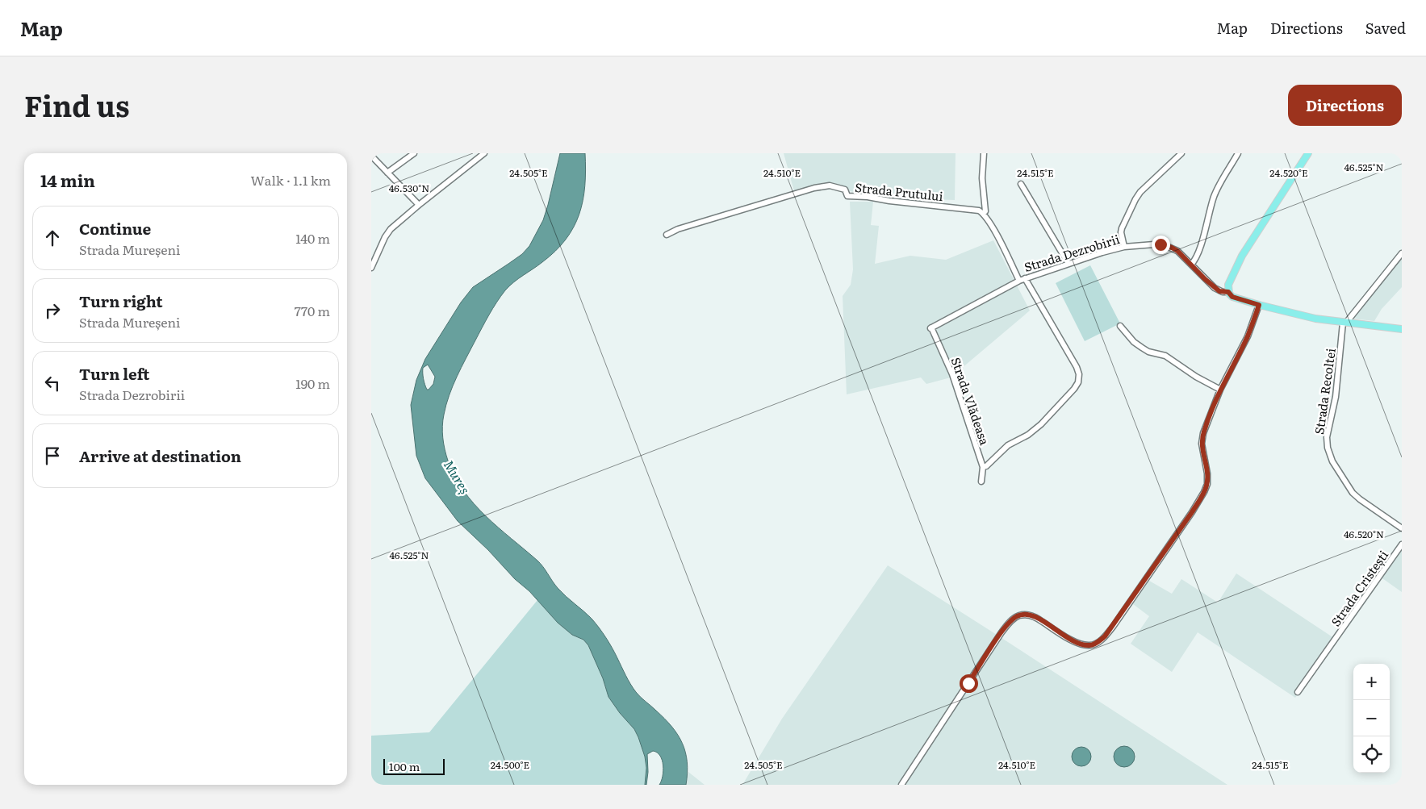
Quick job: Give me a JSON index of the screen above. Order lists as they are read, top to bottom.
{
  "streets": {
    "main road": ["Strada Dezrobirii"],
    "street": [
      "Strada Prutului",
      "Strada Recoltei",
      "Strada Vlădeasa",
      "Strada Cristești"
    ]
  },
  "crossings": [
    ["Strada Dezrobirii", "Strada Recoltei"],
    ["Strada Dezrobirii", "Strada Vlădeasa"]
  ],
  "water": ["Mureș"],
  "scale_bar": "100 m",
  "page": {
    "header": "Map",
    "nav": ["Map", "Directions", "Saved"],
    "title": "Find us",
    "buttons": "Directions",
    "heading": ["14 min", "Walk · 1.1 km"],
    "list": [
      ["Continue", "Strada Mureșeni", "140 m"],
      ["Turn right", "Strada Mureșeni", "770 m"],
      ["Turn left", "Strada Dezrobirii", "190 m"],
      "Arrive at destination"
    ],
    "map_buttons": ["+", "−"],
    "scale": "100 m"
  },
  "coordinates": [
    "46.525°N",
    "24.520°E",
    "24.510°E",
    "24.515°E",
    "24.505°E",
    "46.530°N",
    "46.520°N",
    "24.500°E"
  ]
}
